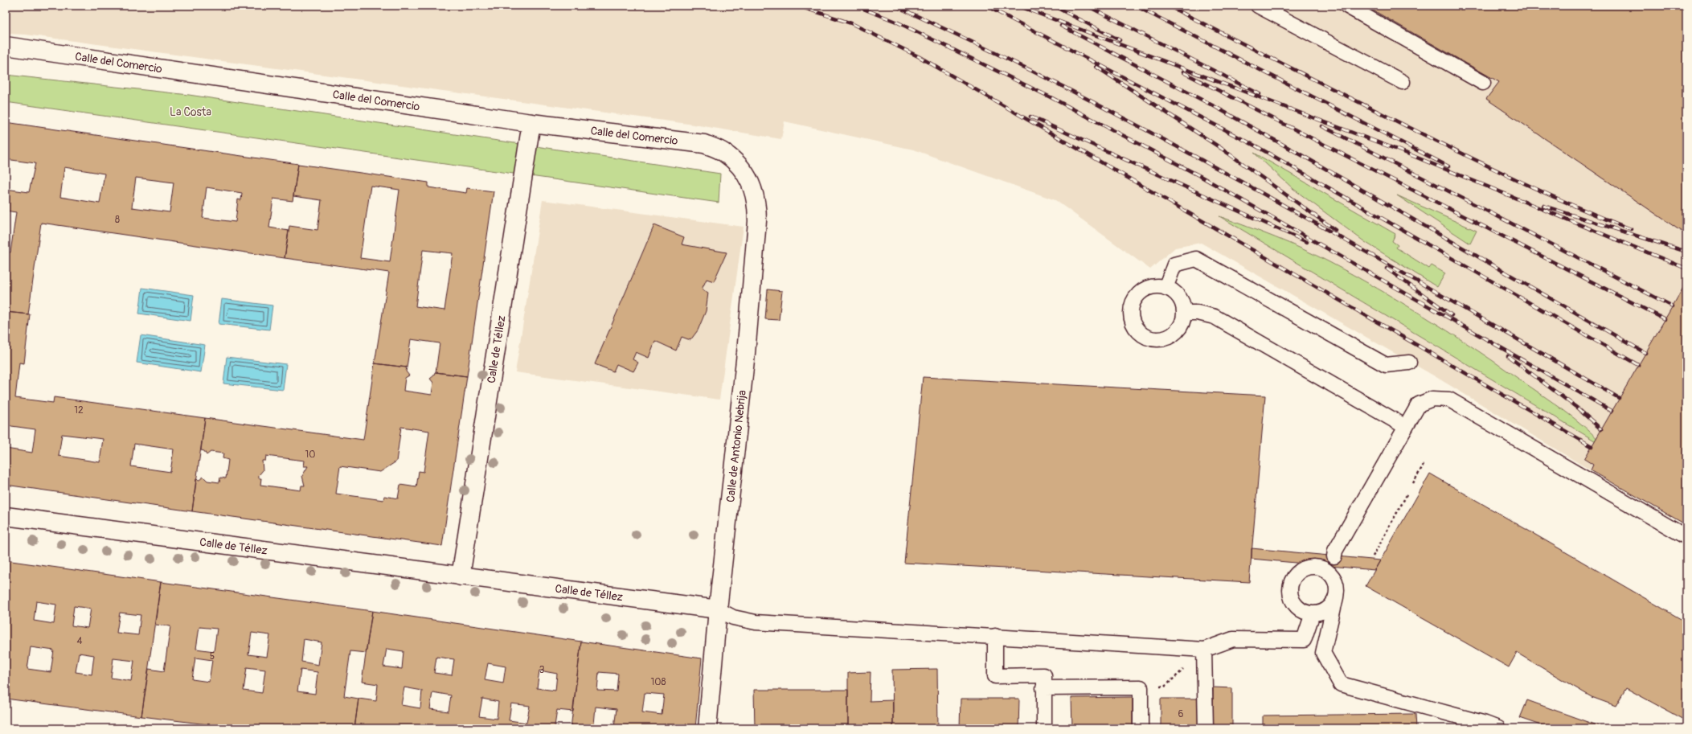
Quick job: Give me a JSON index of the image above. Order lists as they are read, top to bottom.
{
  "streets": {
    "street": ["Calle del Comercio", "Calle de Téllez", "Calle de Antonio Nebrija"]
  },
  "crossings": [
    ["Calle del Comercio", "Calle de Téllez"],
    ["Calle del Comercio", "Calle de Antonio Nebrija"],
    ["Calle de Téllez", "Calle de Antonio Nebrija"]
  ],
  "parks": ["La Costa"],
  "house_numbers": [
    "8",
    "12",
    "10",
    "4",
    "5",
    "3",
    "108",
    "6"
  ]
}
